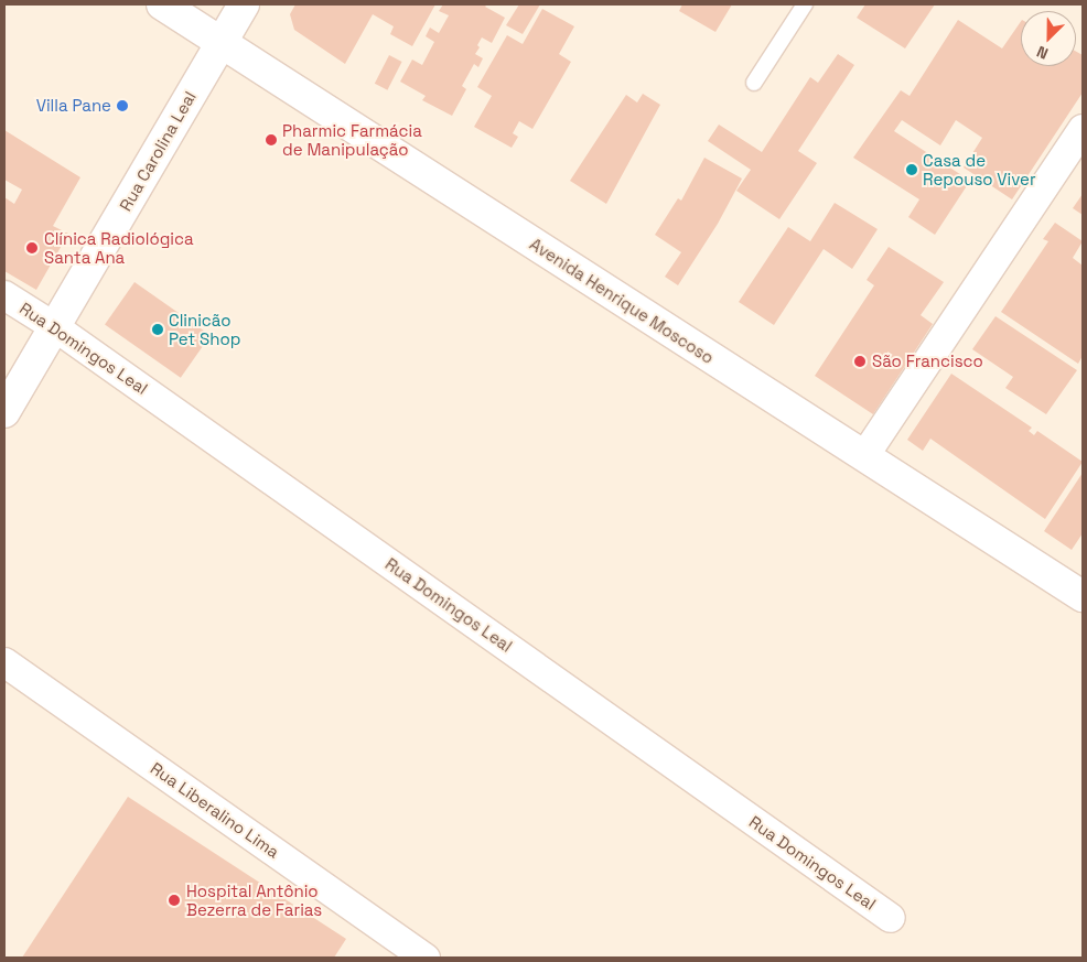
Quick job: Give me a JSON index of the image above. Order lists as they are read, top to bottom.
{
  "streets": {
    "main road": ["Rua Carolina Leal", "Avenida Henrique Moscoso"],
    "street": ["Rua Domingos Leal", "Rua Liberalino Lima"]
  },
  "crossings": [
    ["Rua Carolina Leal", "Avenida Henrique Moscoso"],
    ["Rua Carolina Leal", "Rua Domingos Leal"]
  ],
  "places": [
    "Villa Pane",
    "Pharmic Farmácia de Manipulação",
    "Casa de Repouso Viver",
    "Clínica Radiológica Santa Ana",
    "Clinicão Pet Shop",
    "São Francisco",
    "Hospital Antônio Bezerra de Farias"
  ],
  "north": "bottom left"
}
